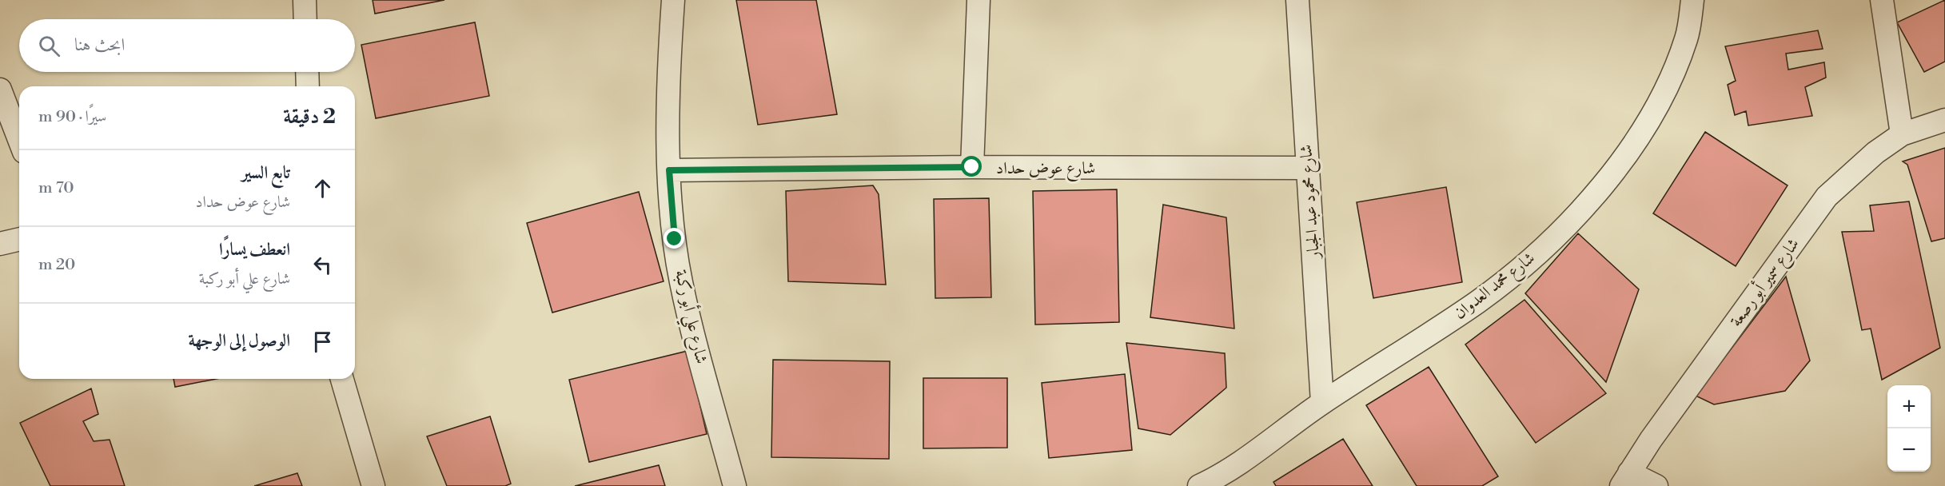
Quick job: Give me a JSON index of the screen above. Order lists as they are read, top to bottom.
{
  "streets": {
    "street": [
      "شارع عوض حداد",
      "شارع محمود عبد الجبار",
      "شارع سمير أبو رصعة",
      "شارع محمد العدوان",
      "شارع علي أبو ركبة"
    ]
  },
  "crossings": [
    ["شارع عوض حداد", "شارع محمود عبد الجبار"],
    ["شارع عوض حداد", "شارع علي أبو ركبة"],
    ["شارع محمود عبد الجبار", "شارع محمد العدوان"]
  ],
  "page": {
    "search": "ابحث هنا",
    "heading": ["2 دقيقة", "سيرًا · 90 m"],
    "list": [
      ["تابع السير", "شارع عوض حداد", "70 m"],
      ["انعطف يسارًا", "شارع علي أبو ركبة", "20 m"],
      "الوصول إلى الوجهة"
    ],
    "map_buttons": ["+", "−"]
  }
}
